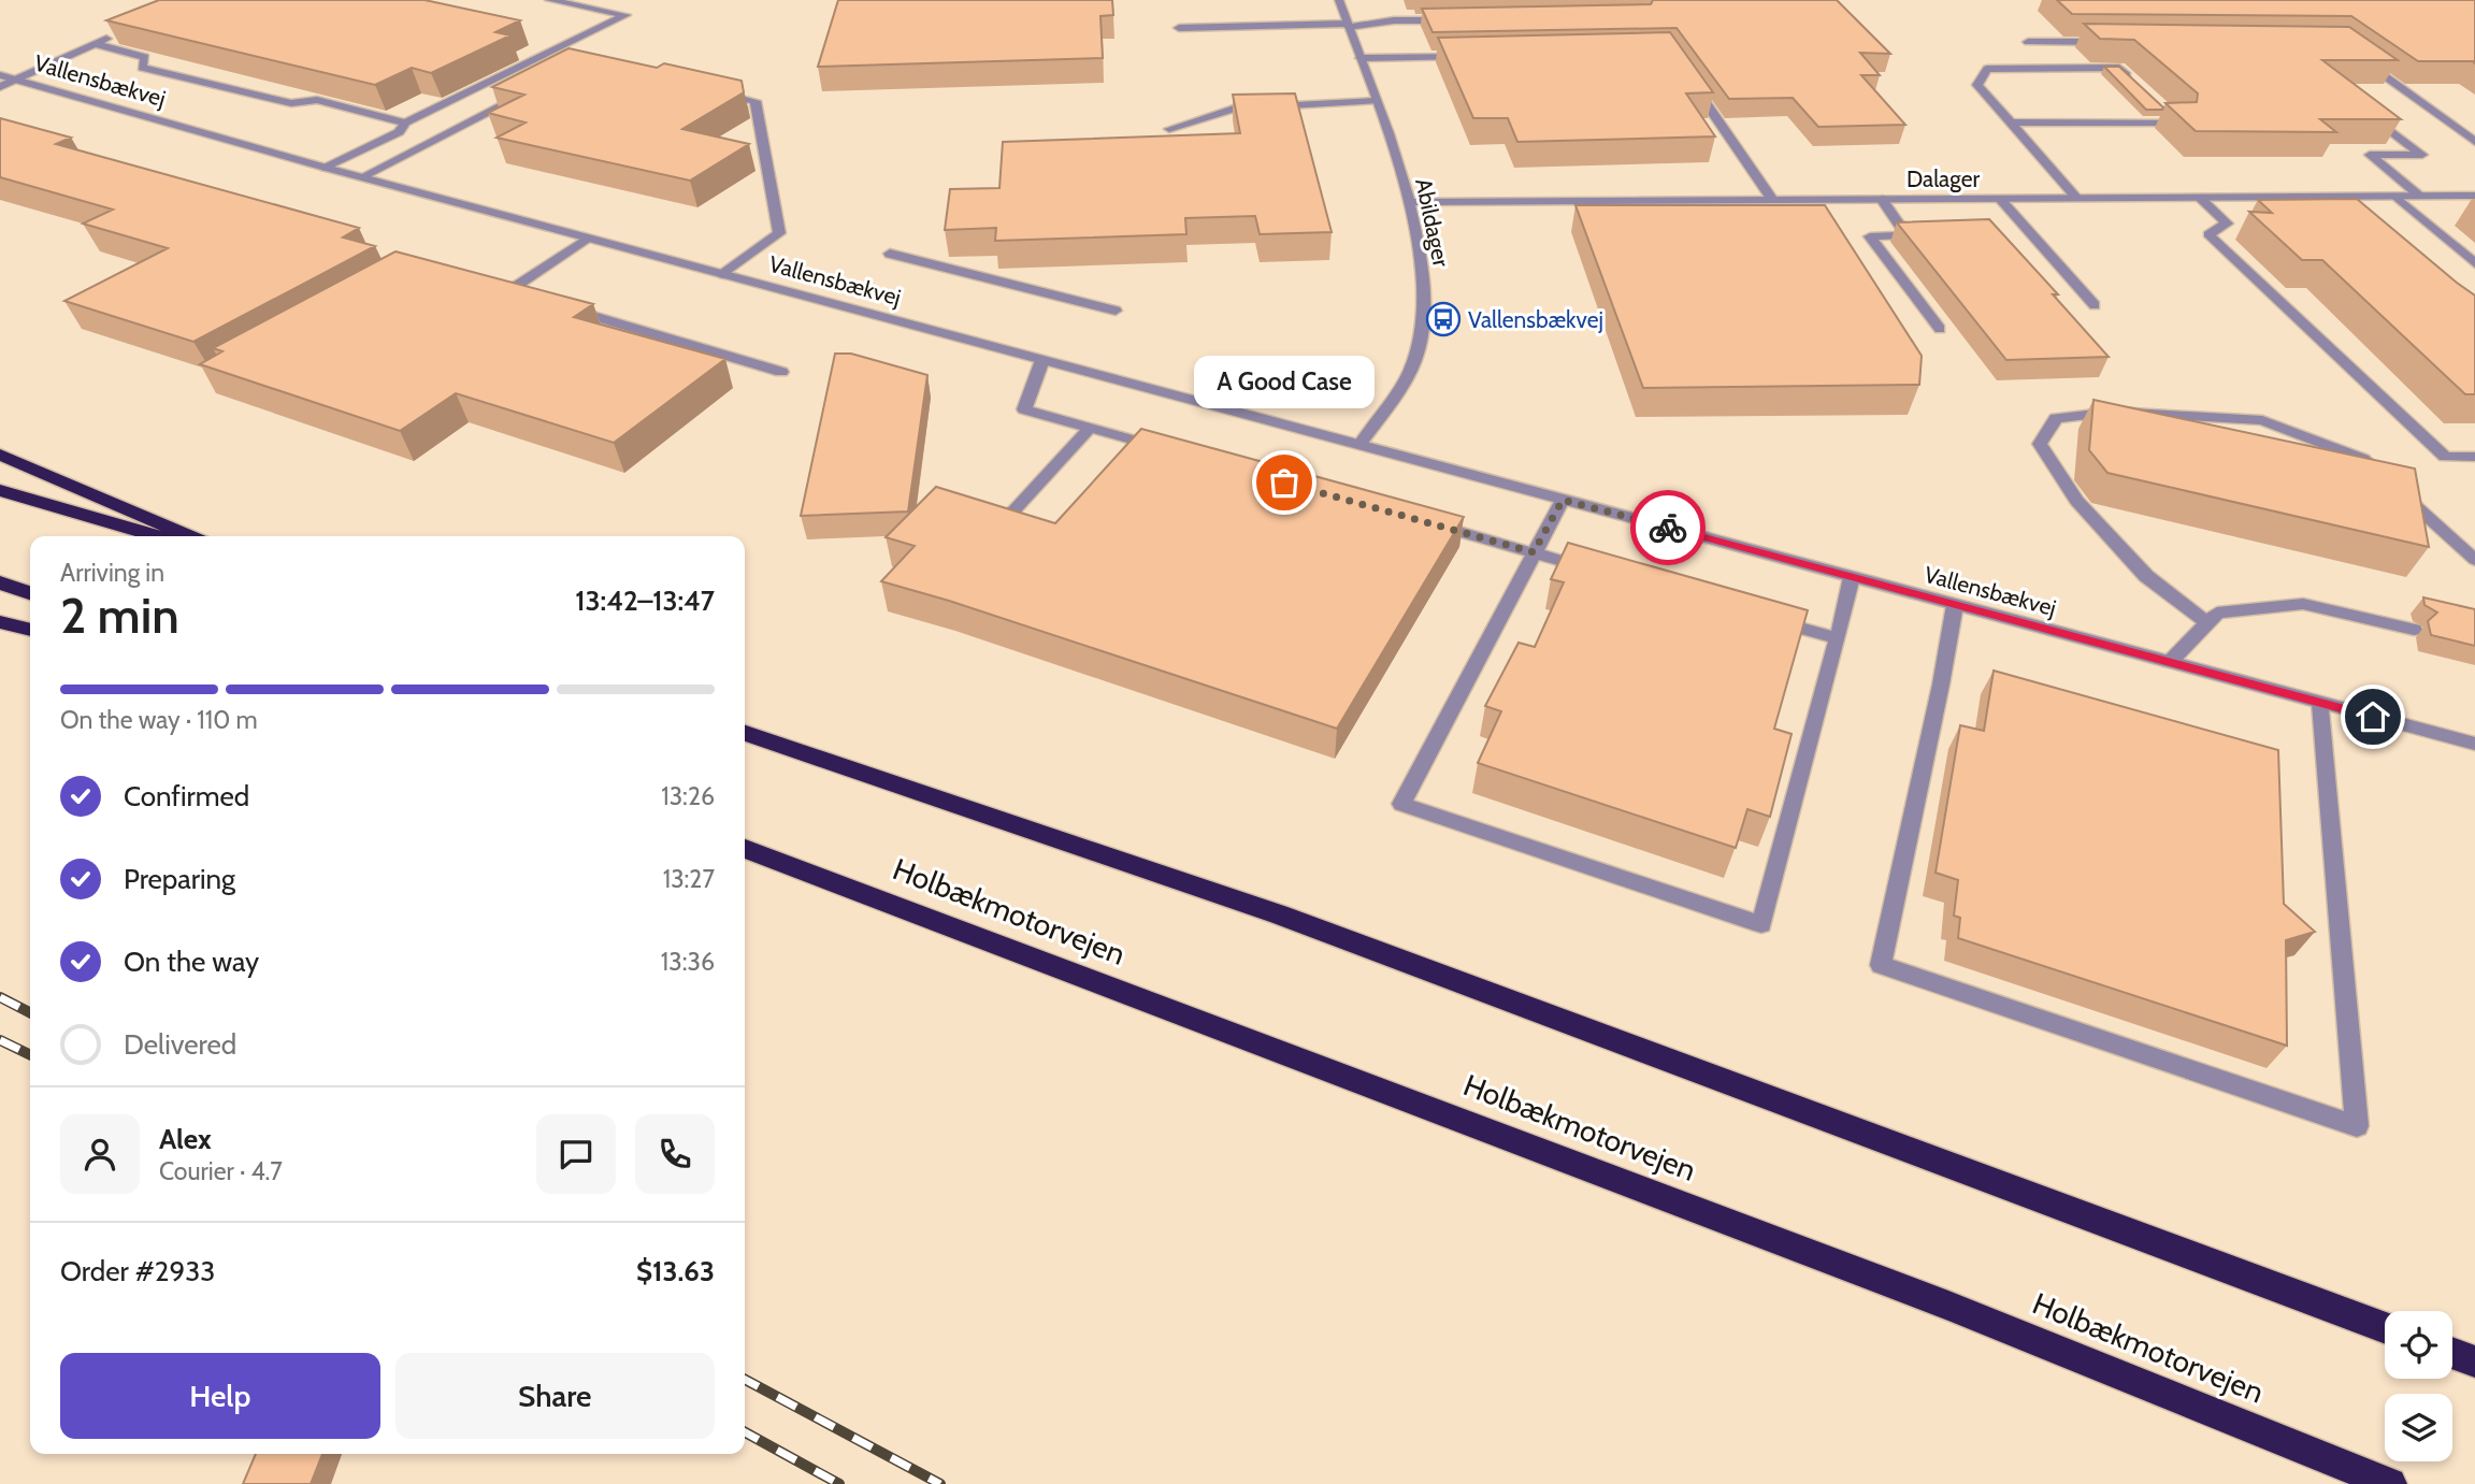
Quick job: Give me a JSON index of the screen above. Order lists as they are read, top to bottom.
{
  "streets": {
    "highway": ["Holbækmotorvejen"],
    "street": ["Vallensbækvej", "Dalager", "Abildager"]
  },
  "crossings": [
    ["Vallensbækvej", "Abildager"],
    ["Dalager", "Abildager"]
  ],
  "places": {
    "bus stop": ["Vallensbækvej"],
    "other": ["A Good Case"]
  },
  "page": {
    "bubble": "A Good Case",
    "heading": ["2 min", "Arriving in", "13:42–13:47"],
    "panel": [
      "Alex",
      "Courier · 4.7",
      "Order #2933",
      "$13.63"
    ],
    "bar": "On the way · 110 m",
    "list": [
      ["Confirmed", "13:26"],
      ["Preparing", "13:27"],
      ["On the way", "13:36"],
      "Delivered"
    ],
    "buttons": ["Help", "Share"]
  }
}
